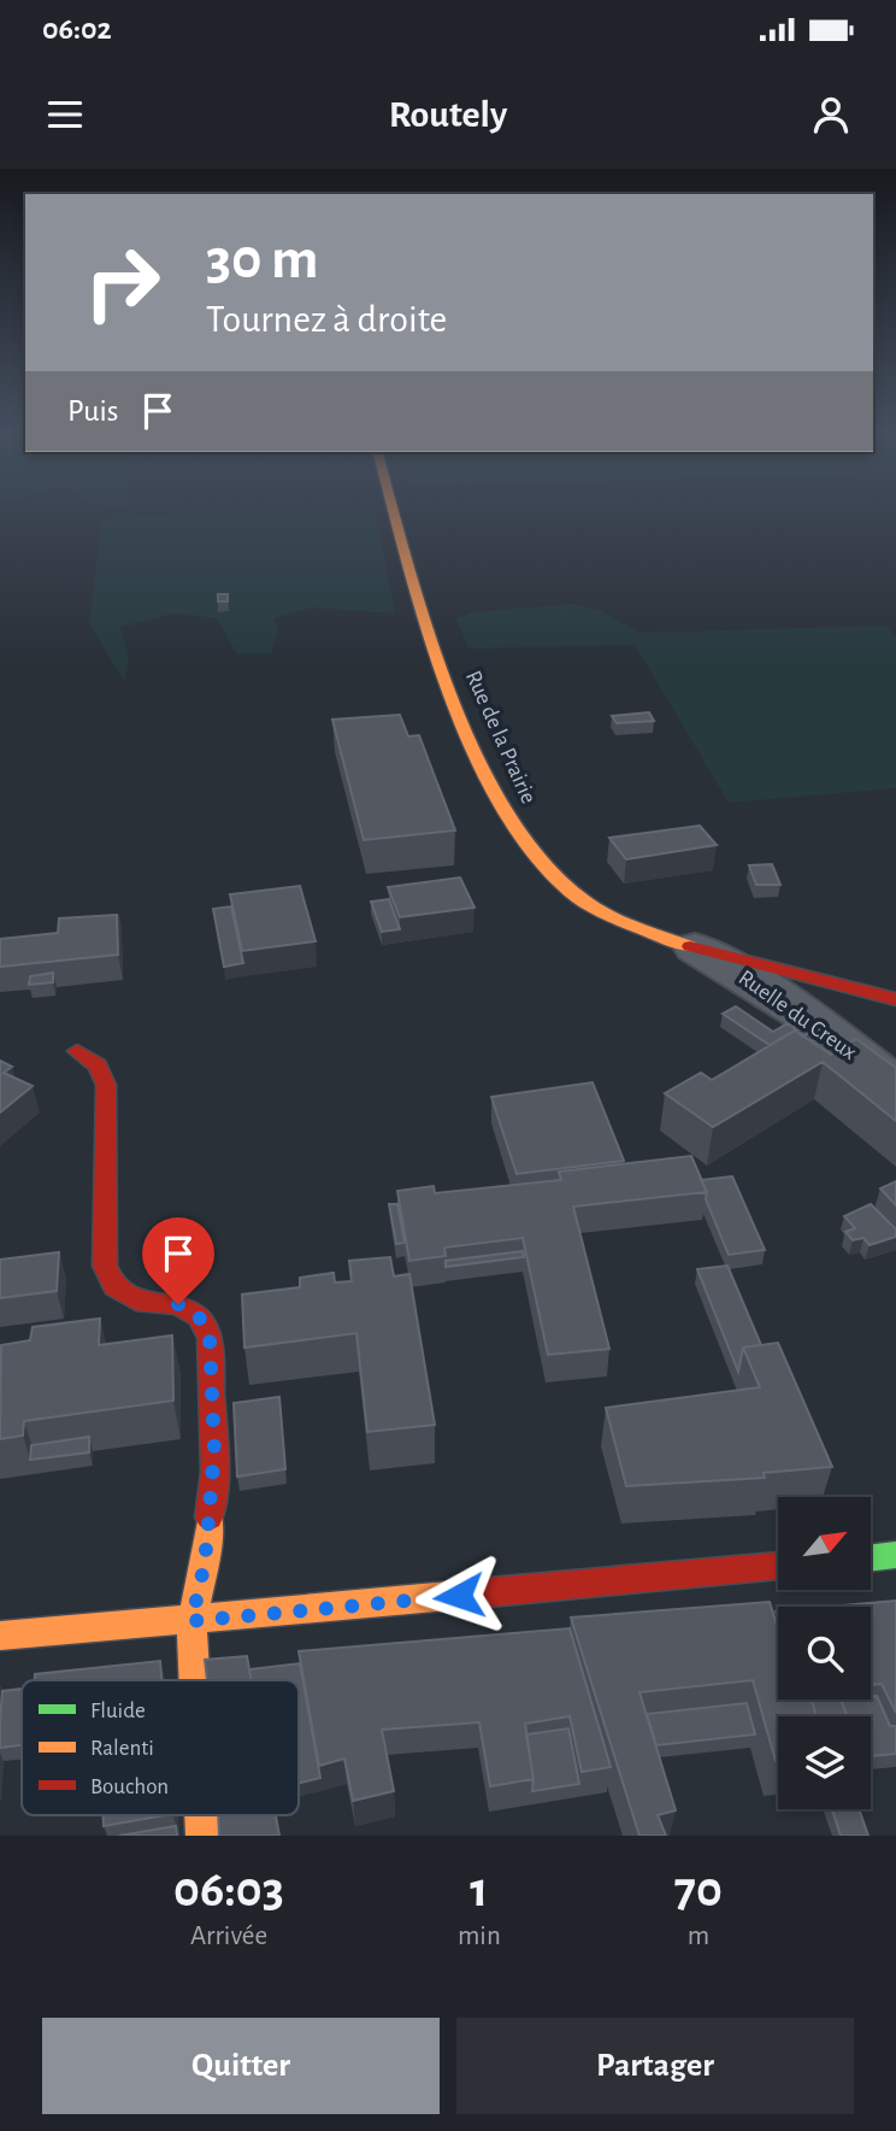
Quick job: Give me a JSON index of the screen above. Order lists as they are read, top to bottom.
{
  "streets": {
    "street": ["Rue de la Prairie", "Ruelle du Creux"]
  },
  "crossings": [
    ["Rue de la Prairie", "Ruelle du Creux"]
  ],
  "legend": ["Fluide", "Ralenti", "Bouchon"],
  "north": "top right",
  "page": {
    "status": "06:02",
    "header": "Routely",
    "turn": ["30 m", "Tournez à droite"],
    "then": "Puis",
    "eta": [
      "06:03",
      "Arrivée",
      "1",
      "min",
      "70",
      "m"
    ],
    "buttons": ["Quitter", "Partager"]
  }
}
